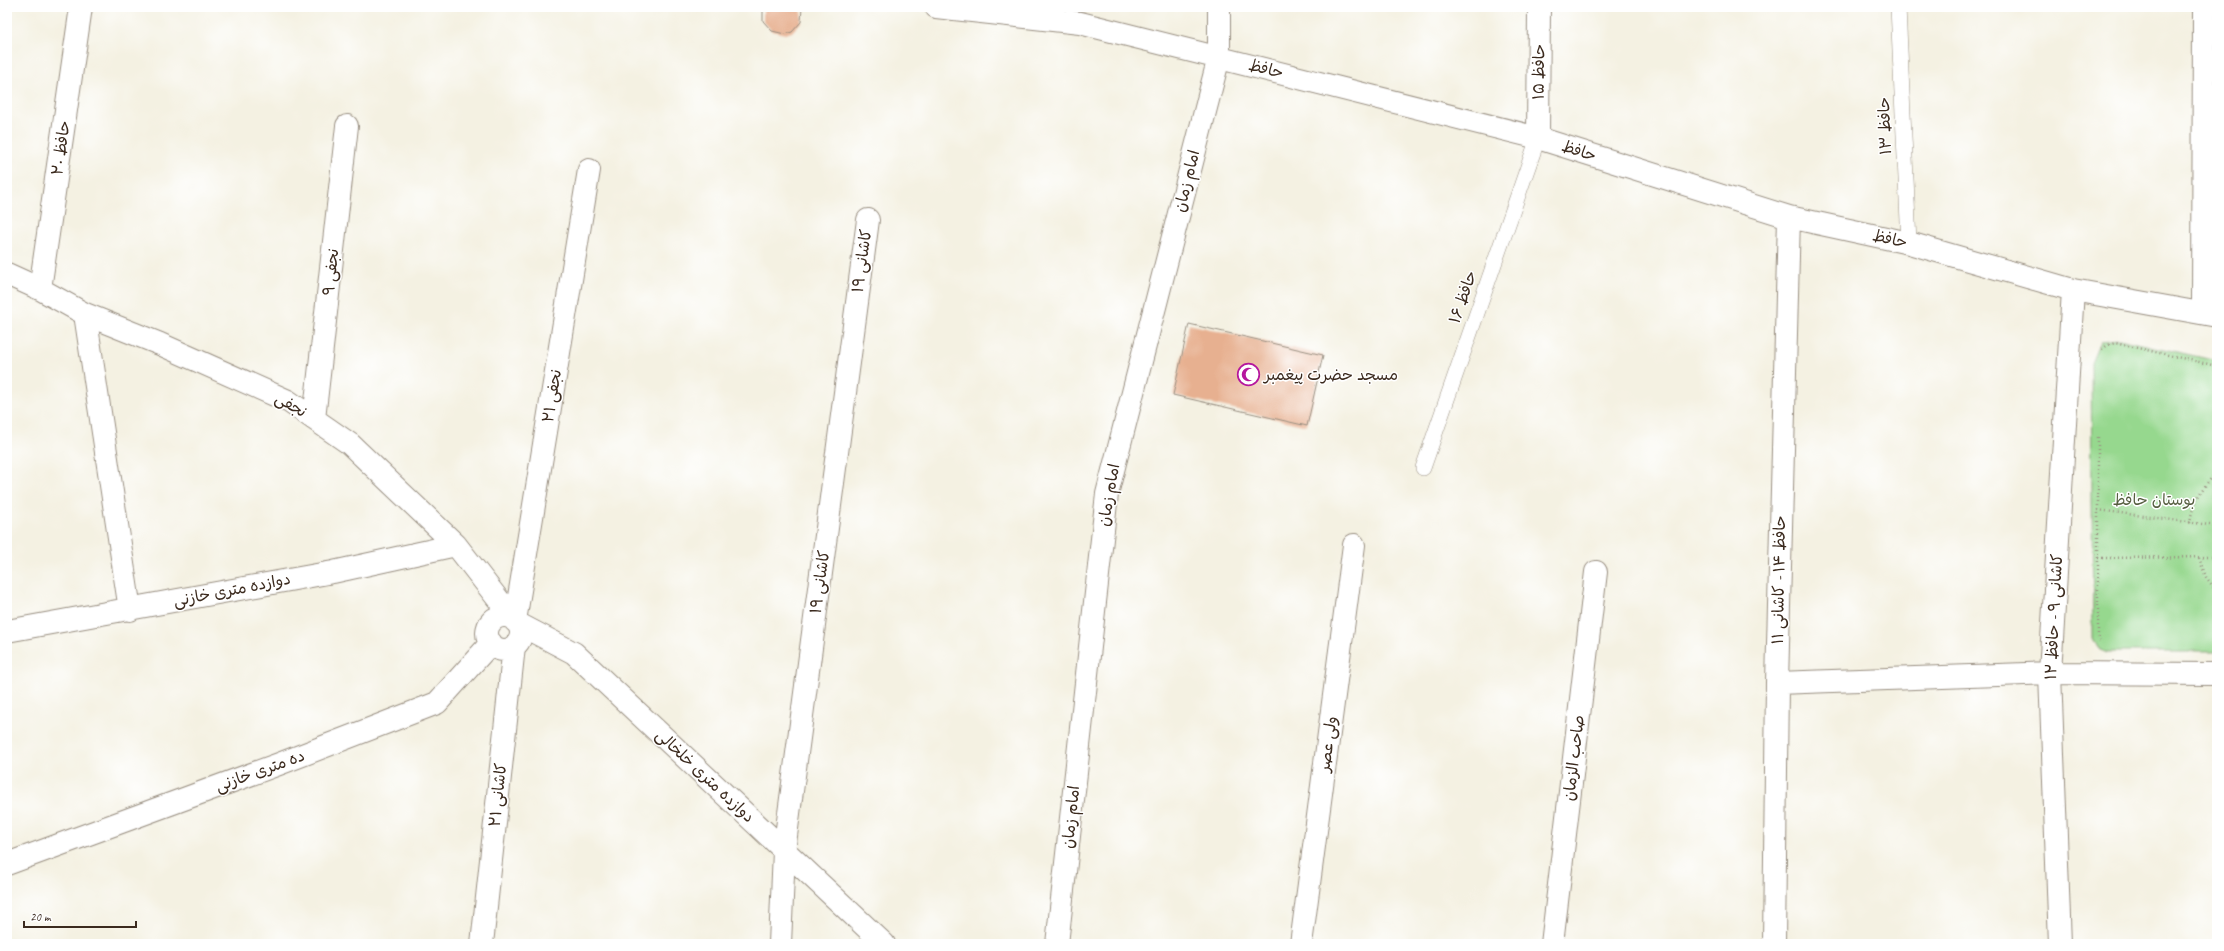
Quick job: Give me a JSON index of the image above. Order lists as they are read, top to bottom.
{
  "streets": {
    "street": [
      "حافظ",
      "حافظ ۱۵",
      "حافظ ۲۰",
      "امام زمان",
      "کاشانی ۱۹",
      "نجفی ۹",
      "نجفی ۲۱",
      "نجفی",
      "حافظ ۱۴ - کاشانی ۱۱",
      "دوازده متری خازنی",
      "کاشانی ۹ - حافظ ۱۲",
      "ولی عصر",
      "صاحب الزمان",
      "ده متری خازنی",
      "دوازده متری خلخالی",
      "کاشانی ۲۱"
    ],
    "lane": ["حافظ ۱۳", "حافظ ۱۶"]
  },
  "crossings": [
    ["حافظ", "حافظ ۱۵"],
    ["حافظ", "حافظ ۱۳"],
    ["حافظ", "امام زمان"],
    ["حافظ", "حافظ ۱۶"],
    ["حافظ", "حافظ ۱۴ - کاشانی ۱۱"],
    ["حافظ", "کاشانی ۹ - حافظ ۱۲"],
    ["حافظ ۱۵", "حافظ ۱۶"],
    ["حافظ ۲۰", "نجفی"],
    ["کاشانی ۱۹", "دوازده متری خلخالی"],
    ["نجفی ۹", "نجفی"],
    ["نجفی ۲۱", "نجفی"],
    ["نجفی ۲۱", "ده متری خازنی"],
    ["نجفی ۲۱", "دوازده متری خلخالی"],
    ["نجفی ۲۱", "کاشانی ۲۱"],
    ["نجفی", "دوازده متری خازنی"],
    ["نجفی", "ده متری خازنی"],
    ["نجفی", "دوازده متری خلخالی"],
    ["نجفی", "کاشانی ۲۱"],
    ["ده متری خازنی", "دوازده متری خلخالی"],
    ["ده متری خازنی", "کاشانی ۲۱"],
    ["دوازده متری خلخالی", "کاشانی ۲۱"]
  ],
  "parks": ["بوستان حافظ"],
  "places": {
    "mosque": ["مسجد حضرت پیغمبر"]
  },
  "scale_bar": "20 m"
}
